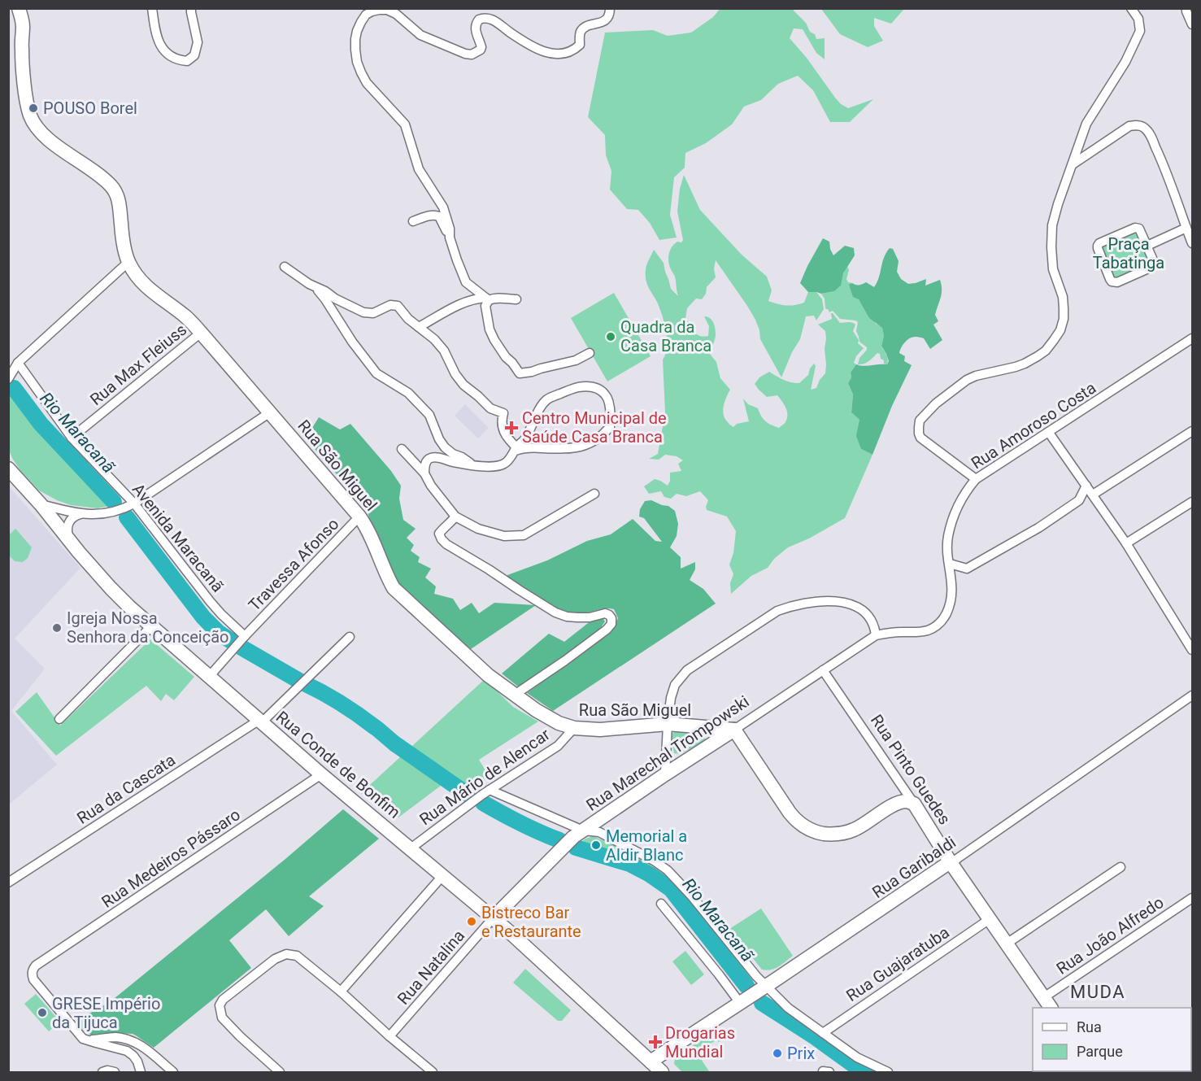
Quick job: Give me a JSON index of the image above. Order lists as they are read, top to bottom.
{
  "streets": {
    "street": [
      "Rua Max Fleiuss",
      "Rua Amoroso Costa",
      "Rua São Miguel",
      "Avenida Maracanã",
      "Travessa Afonso",
      "Rua Marechal Trompowski",
      "Rua Conde de Bonfim",
      "Rua Pinto Guedes",
      "Rua Mário de Alencar",
      "Rua da Cascata",
      "Rua Medeiros Pássaro",
      "Rua Garibaldi",
      "Rua João Alfredo",
      "Rua Guajaratuba",
      "Rua Natalina"
    ]
  },
  "crossings": [
    ["Rua Max Fleiuss", "Rua São Miguel"],
    ["Rua Max Fleiuss", "Avenida Maracanã"],
    ["Rua Amoroso Costa", "Rua Marechal Trompowski"],
    ["Rua São Miguel", "Travessa Afonso"],
    ["Rua São Miguel", "Rua Marechal Trompowski"],
    ["Rua São Miguel", "Rua Mário de Alencar"],
    ["Avenida Maracanã", "Travessa Afonso"],
    ["Travessa Afonso", "Rua Conde de Bonfim"],
    ["Rua Marechal Trompowski", "Rua Conde de Bonfim"],
    ["Rua Marechal Trompowski", "Rua Pinto Guedes"],
    ["Rua Marechal Trompowski", "Rua Natalina"],
    ["Rua Conde de Bonfim", "Rua Mário de Alencar"],
    ["Rua Conde de Bonfim", "Rua da Cascata"],
    ["Rua Conde de Bonfim", "Rua Medeiros Pássaro"],
    ["Rua Conde de Bonfim", "Rua Garibaldi"],
    ["Rua Conde de Bonfim", "Rua Natalina"],
    ["Rua Pinto Guedes", "Rua Garibaldi"],
    ["Rua Pinto Guedes", "Rua João Alfredo"],
    ["Rua Pinto Guedes", "Rua Guajaratuba"]
  ],
  "districts": ["MUDA"],
  "water": ["Rio Maracanã"],
  "parks": ["Praça Tabatinga"],
  "places": {
    "other": [
      "POUSO Borel",
      "Quadra da Casa Branca",
      "Igreja Nossa Senhora da Conceição",
      "Memorial a Aldir Blanc",
      "Bistreco Bar e Restaurante",
      "GRESE Império da Tijuca",
      "Prix"
    ],
    "health": ["Centro Municipal de Saúde Casa Branca", "Drogarias Mundial"]
  },
  "legend": ["Rua", "Parque"]
}
